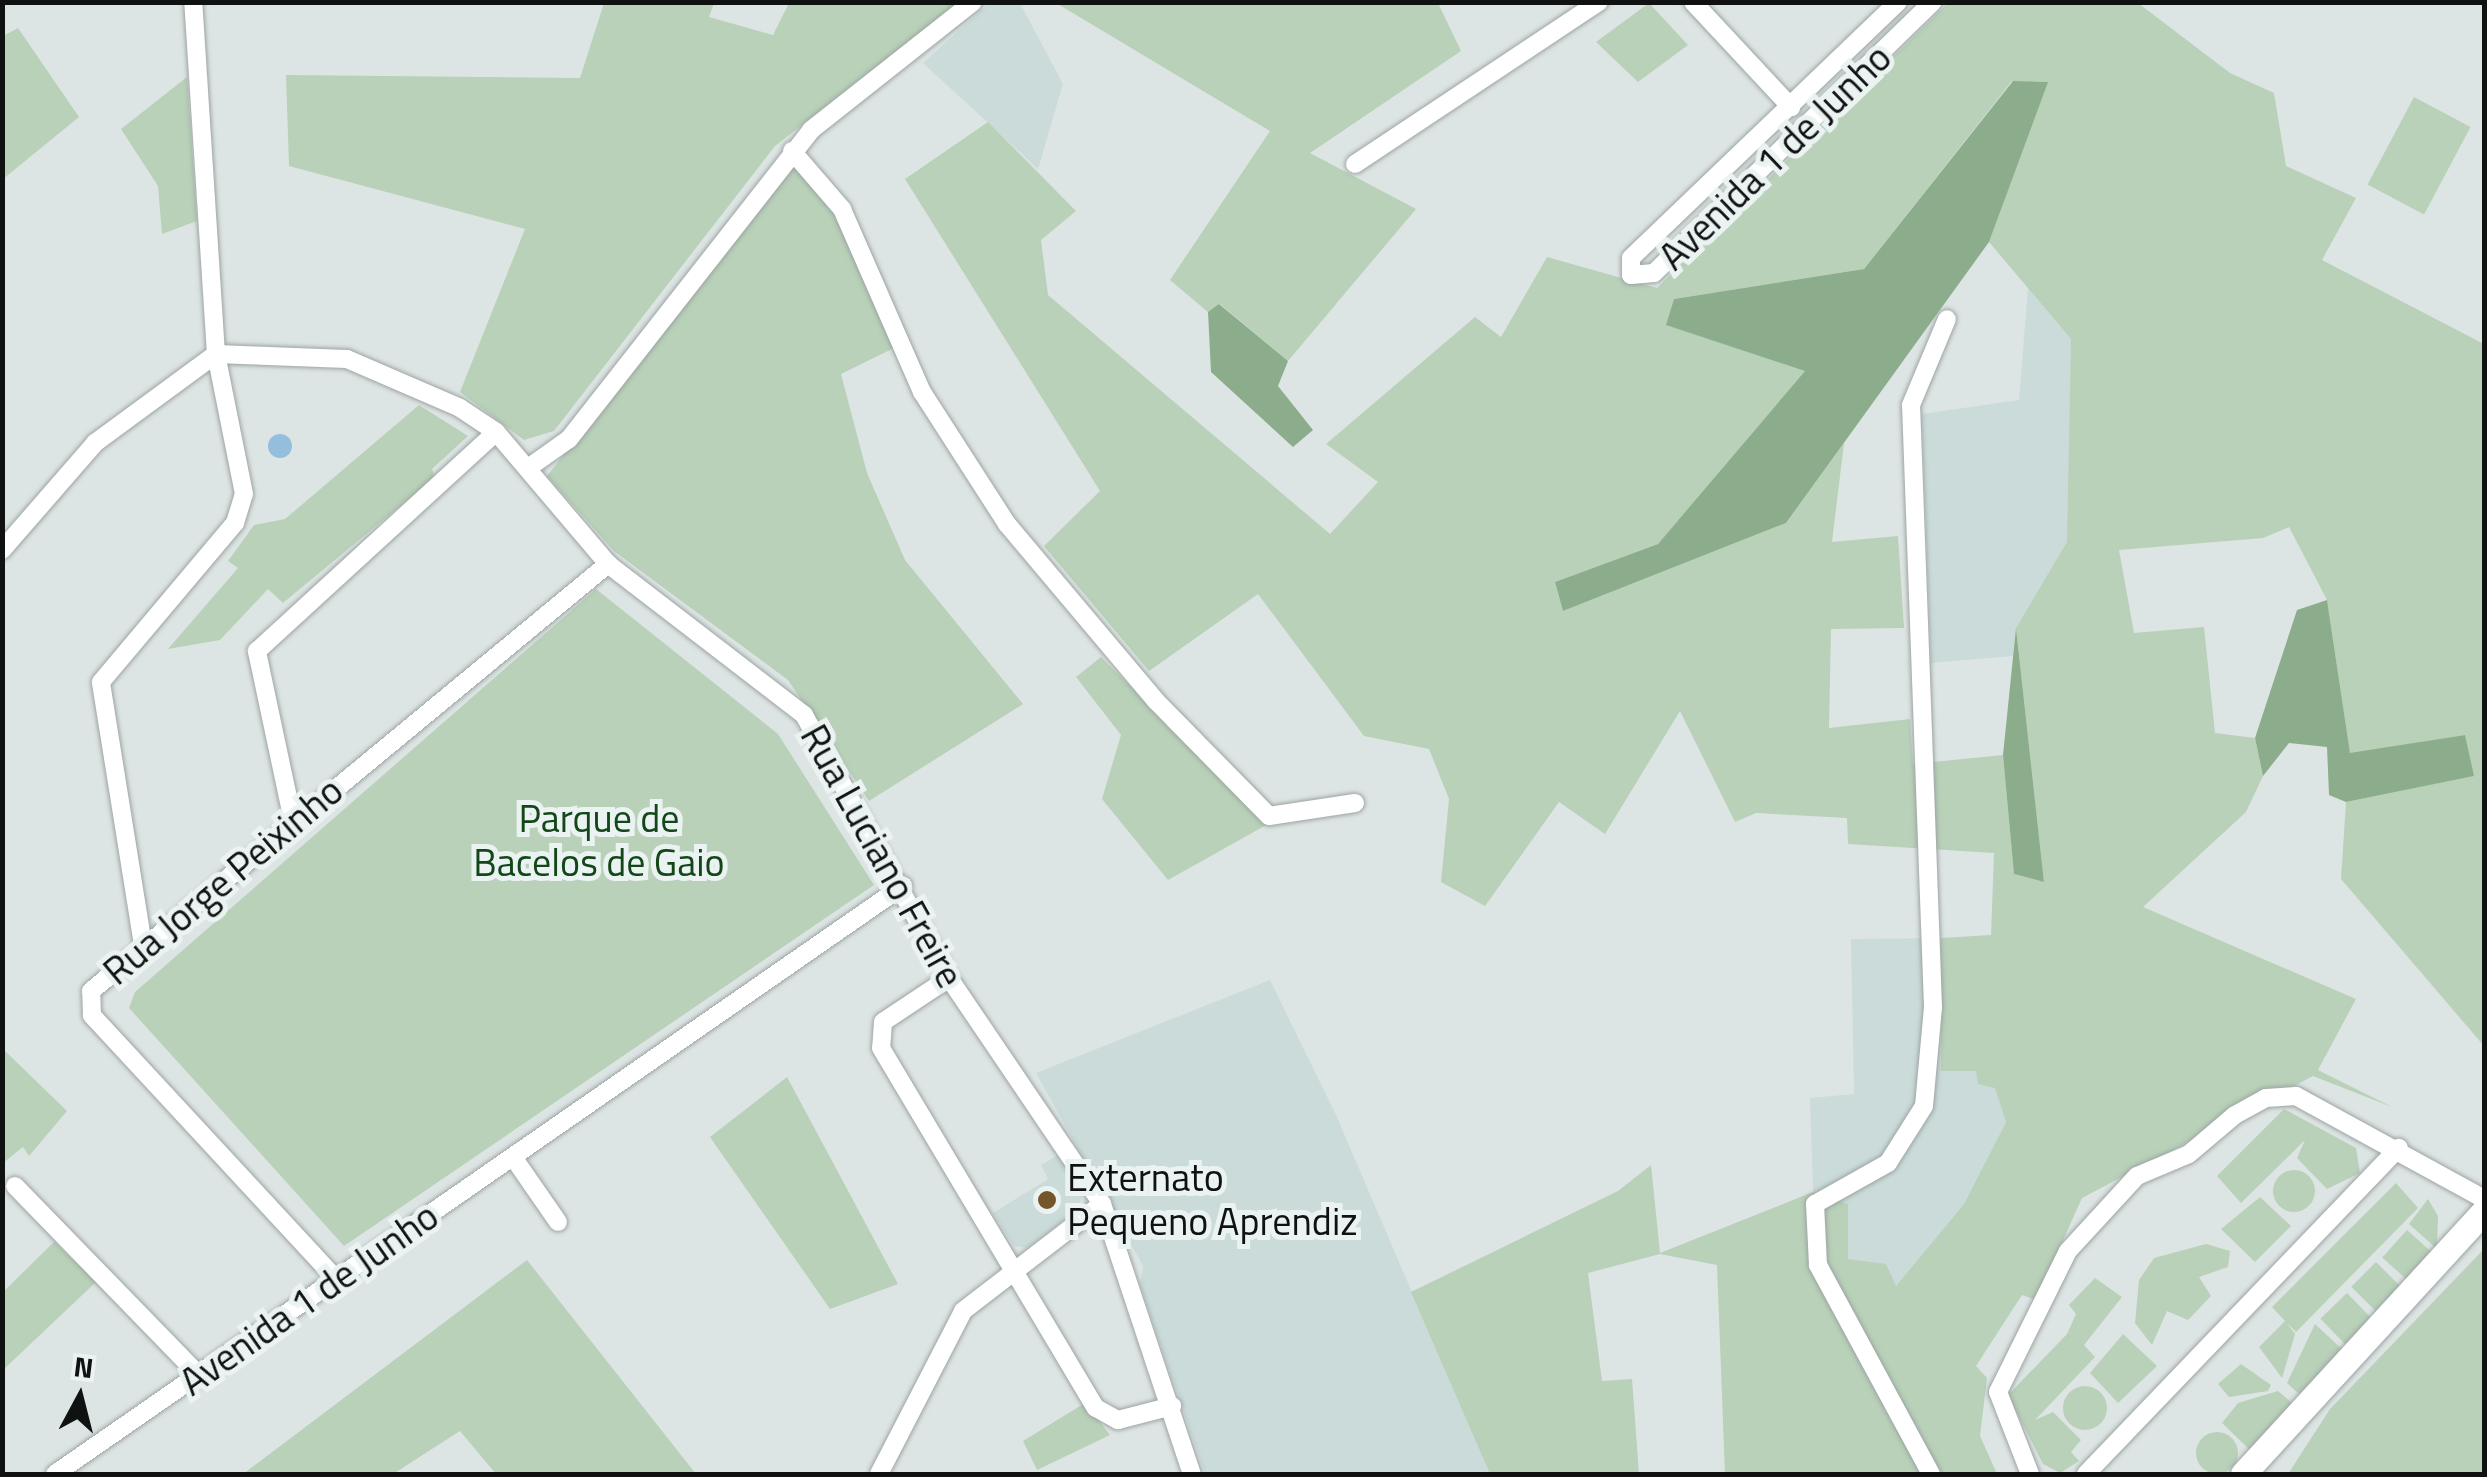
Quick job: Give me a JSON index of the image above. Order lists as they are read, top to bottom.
{
  "streets": {
    "street": ["Avenida 1 de Junho", "Rua Luciano Freire", "Rua Jorge Peixinho"]
  },
  "crossings": [
    ["Avenida 1 de Junho", "Rua Luciano Freire"],
    ["Avenida 1 de Junho", "Rua Jorge Peixinho"],
    ["Rua Luciano Freire", "Rua Jorge Peixinho"]
  ],
  "parks": ["Parque de Bacelos de Gaio"],
  "places": ["Externato Pequeno Aprendiz"],
  "north": "top"
}
